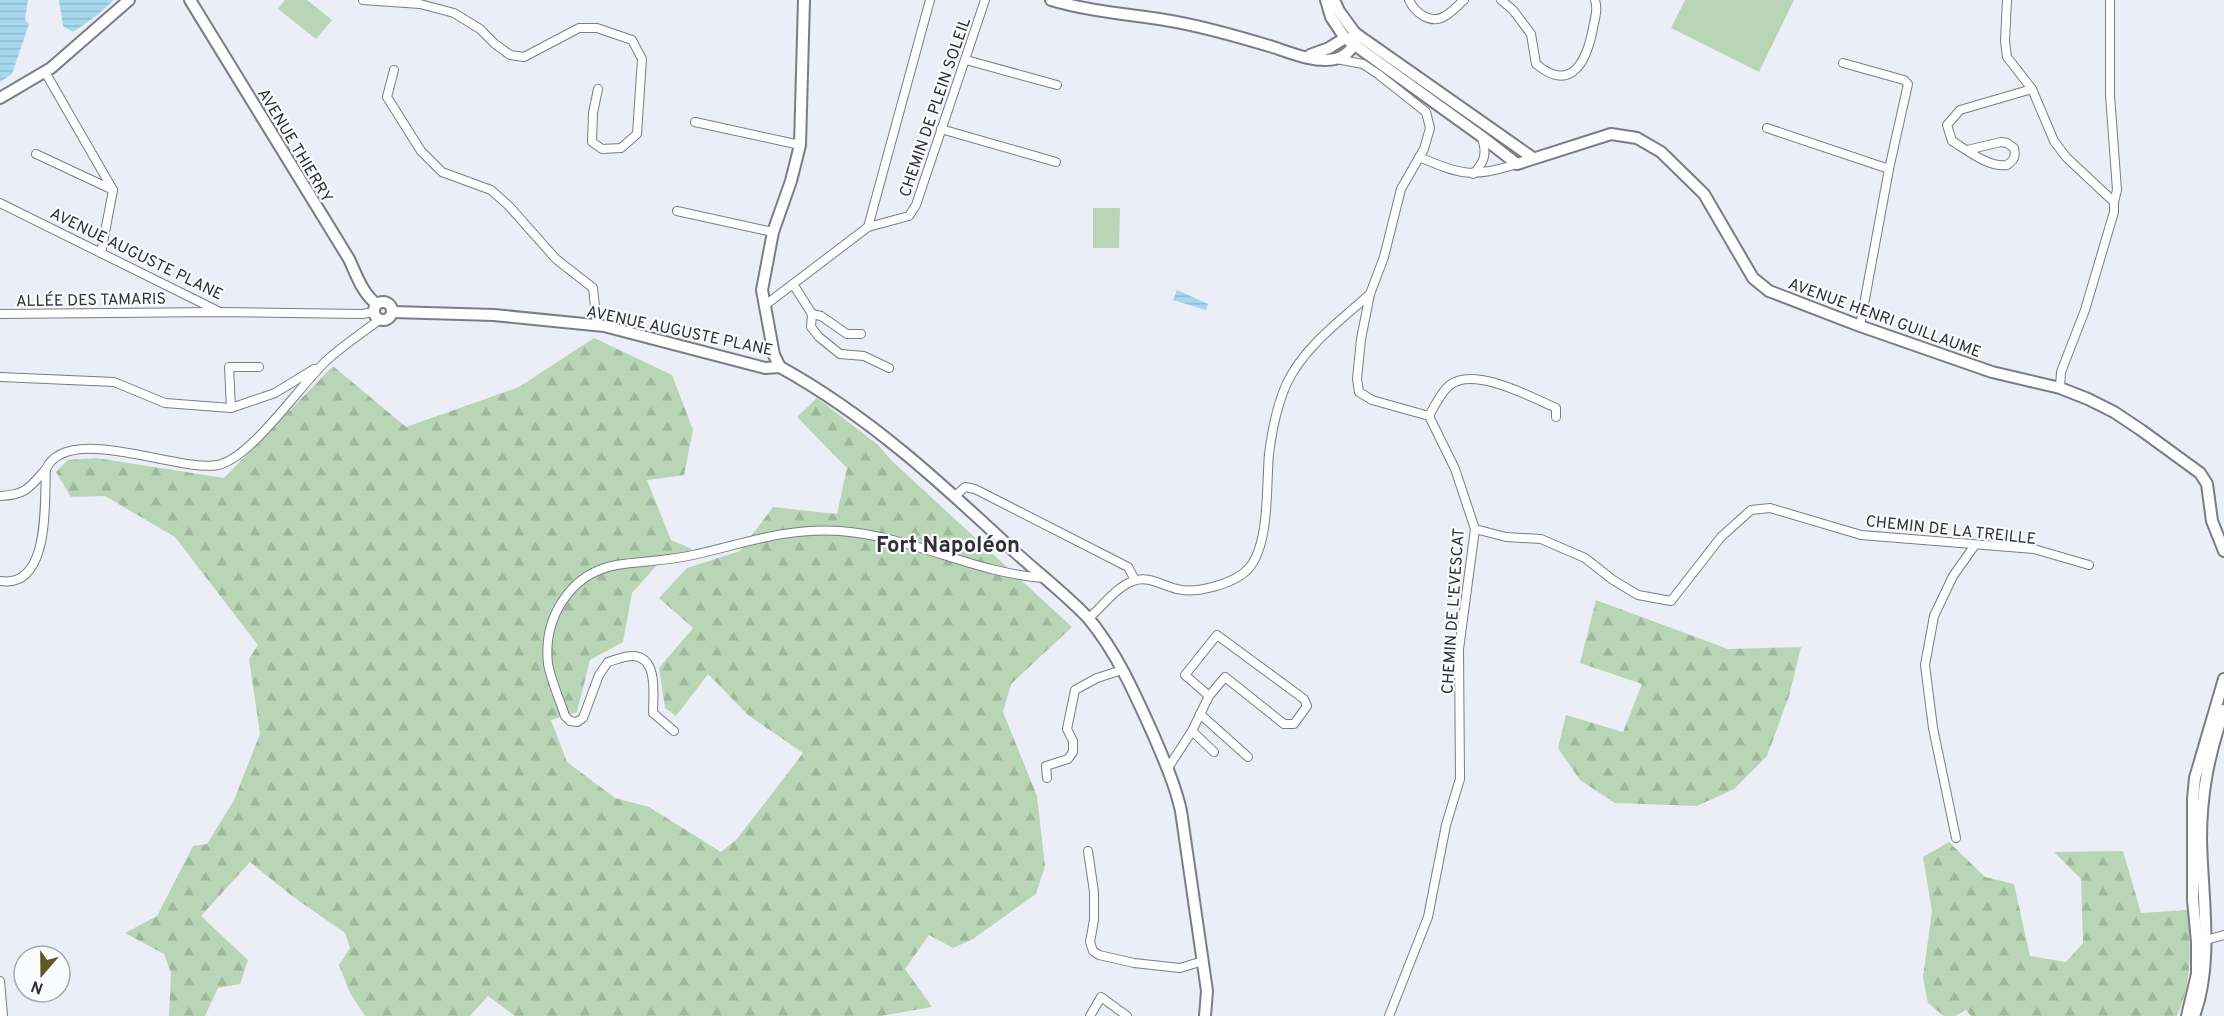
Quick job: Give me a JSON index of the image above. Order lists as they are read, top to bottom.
{
  "streets": {
    "street": [
      "CHEMIN DE PLEIN SOLEIL",
      "AVENUE THIERRY",
      "AVENUE AUGUSTE PLANE",
      "ALLÉE DES TAMARIS",
      "AVENUE HENRI GUILLAUME",
      "CHEMIN DE LA TREILLE",
      "CHEMIN DE L'EVESCAT"
    ]
  },
  "crossings": [
    ["AVENUE THIERRY", "AVENUE AUGUSTE PLANE"],
    ["AVENUE AUGUSTE PLANE", "ALLÉE DES TAMARIS"],
    ["CHEMIN DE LA TREILLE", "CHEMIN DE L'EVESCAT"]
  ],
  "districts": ["Fort Napoléon"],
  "north": "bottom"
}
